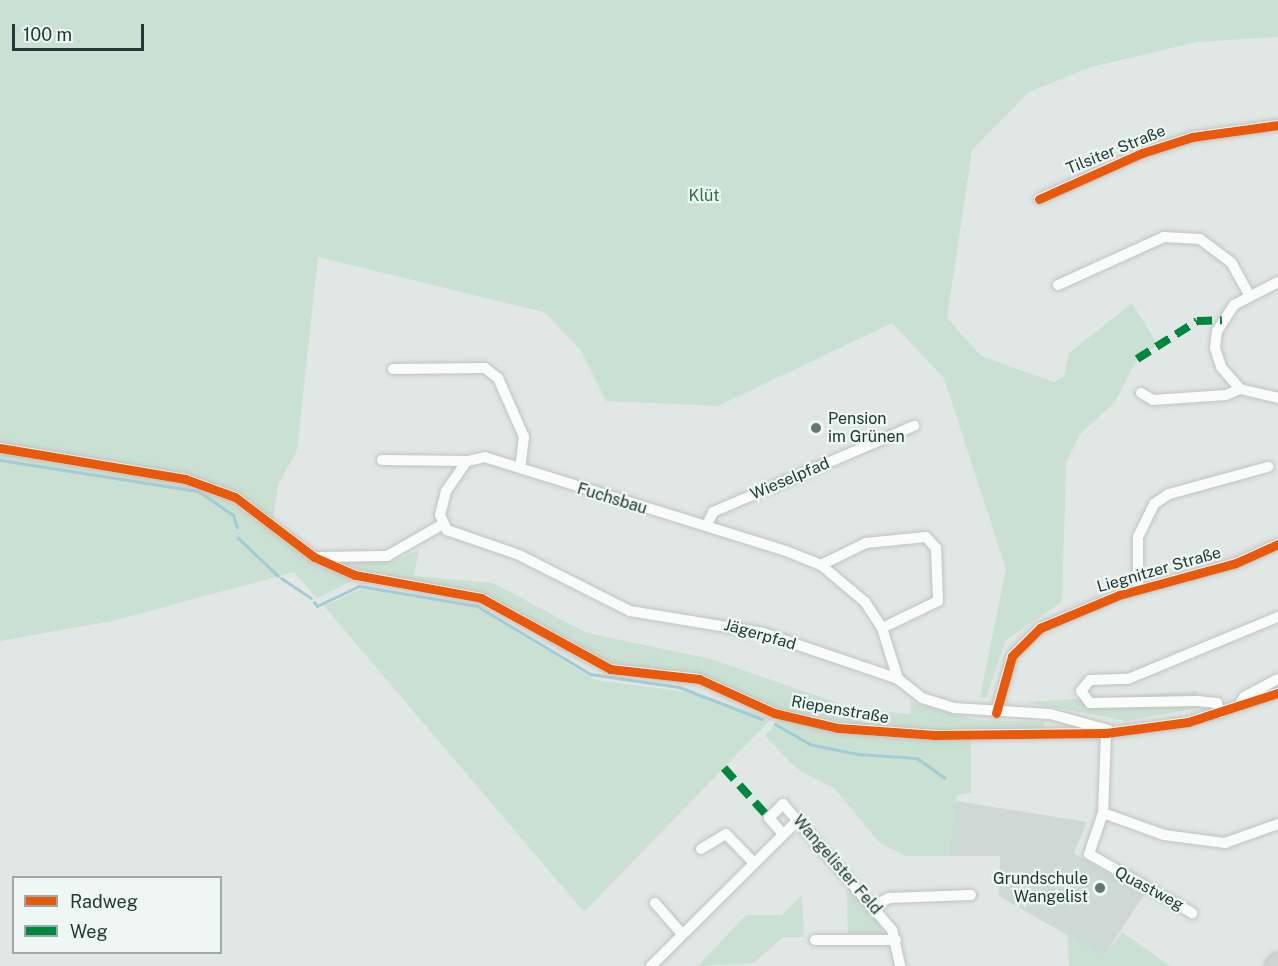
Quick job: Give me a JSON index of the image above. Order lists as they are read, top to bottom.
{
  "streets": {
    "street": [
      "Tilsiter Straße",
      "Wieselpfad",
      "Fuchsbau",
      "Liegnitzer Straße",
      "Jägerpfad",
      "Riepenstraße",
      "Wangelister Feld",
      "Quastweg"
    ]
  },
  "crossings": [
    ["Wieselpfad", "Fuchsbau"],
    ["Fuchsbau", "Jägerpfad"],
    ["Liegnitzer Straße", "Jägerpfad"],
    ["Jägerpfad", "Riepenstraße"],
    ["Riepenstraße", "Quastweg"]
  ],
  "parks": ["Klüt"],
  "places": ["Pension im Grünen", "Grundschule Wangelist"],
  "legend": ["Radweg", "Weg"],
  "scale_bar": "100 m"
}
